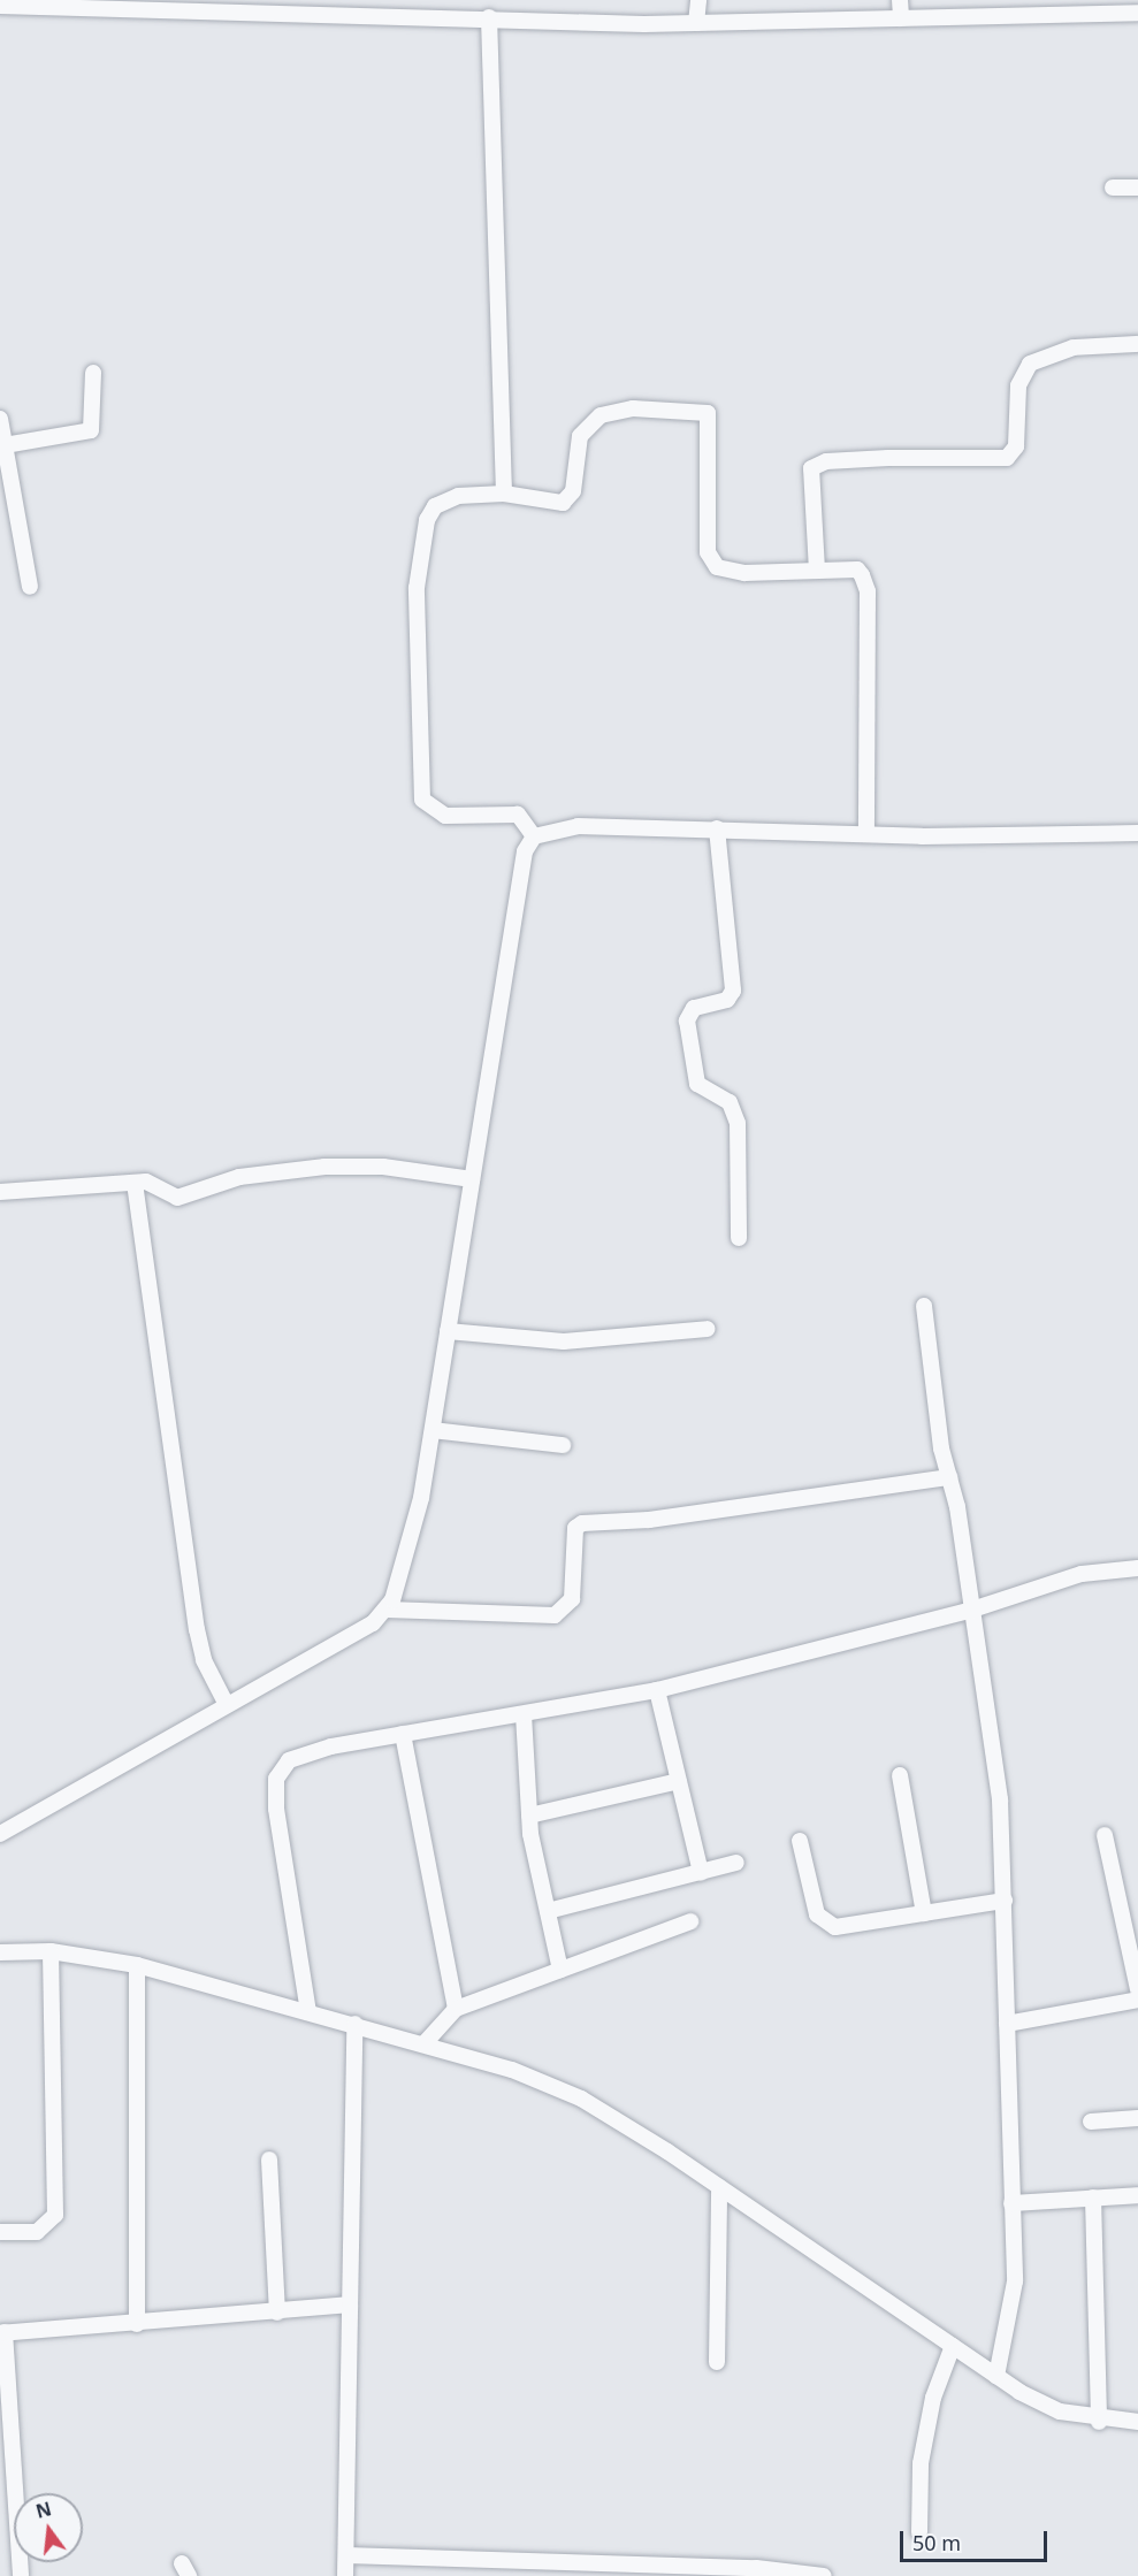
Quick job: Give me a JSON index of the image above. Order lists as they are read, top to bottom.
{
  "scale_bar": "50 m",
  "north": "top"
}
